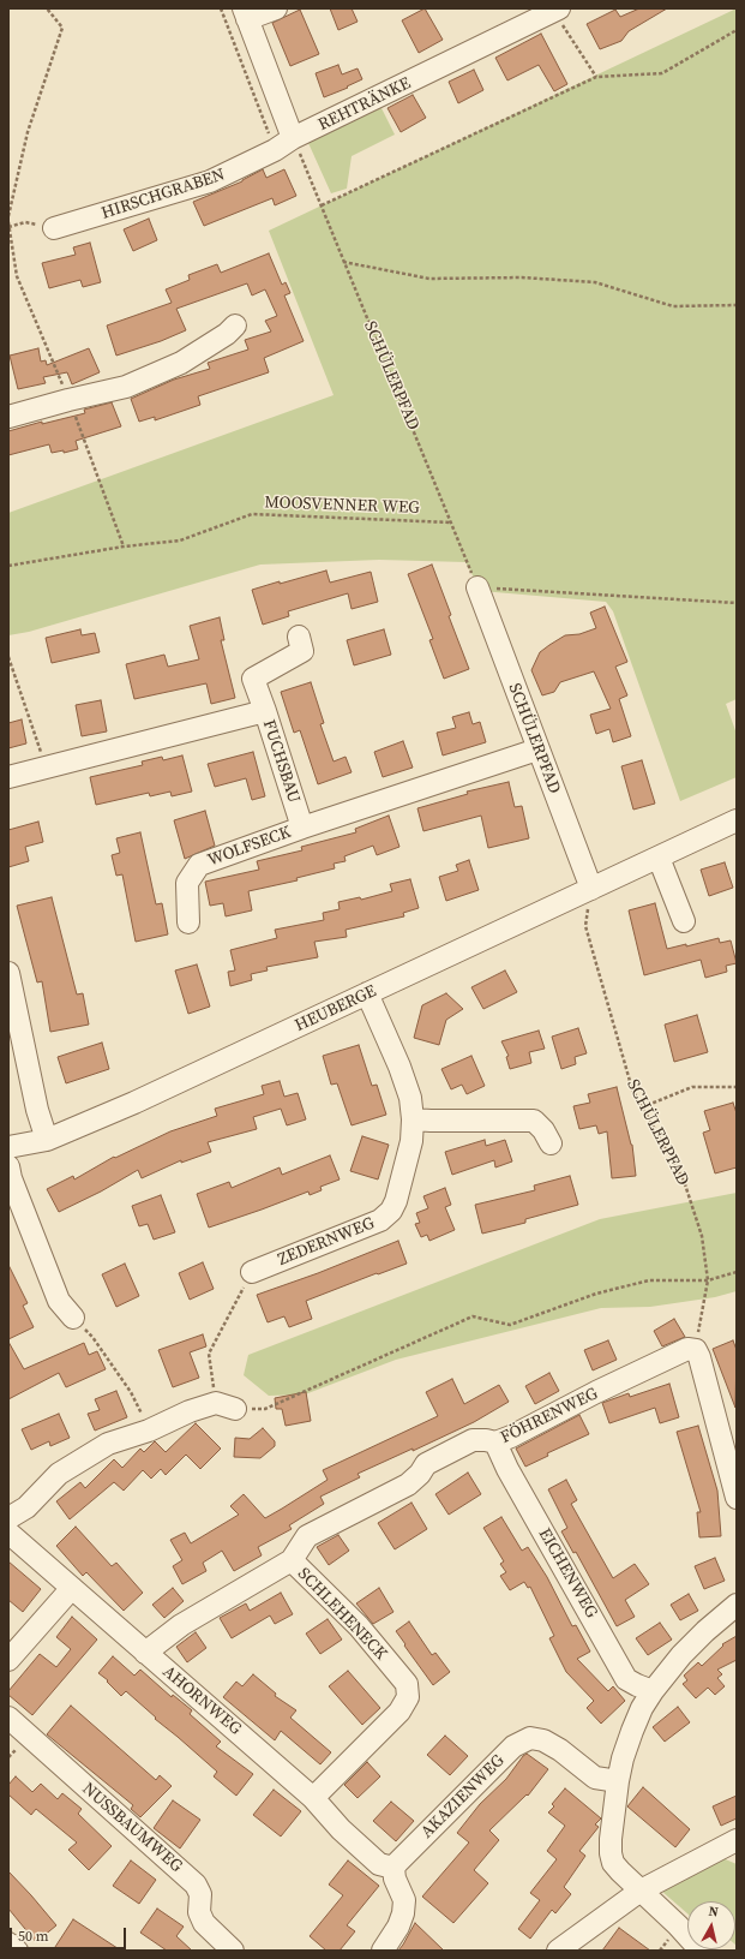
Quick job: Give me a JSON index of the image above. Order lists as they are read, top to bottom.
{
  "streets": {
    "street": [
      "REHTRÄNKE",
      "HIRSCHGRABEN",
      "SCHÜLERPFAD",
      "FUCHSBAU",
      "WOLFSECK",
      "HEUBERGE",
      "ZEDERNWEG",
      "FÖHRENWEG",
      "EICHENWEG",
      "SCHLEHENECK",
      "AHORNWEG",
      "AKAZIENWEG",
      "NUSSBAUMWEG"
    ],
    "path": ["MOOSVENNER WEG"]
  },
  "crossings": [
    ["REHTRÄNKE", "HIRSCHGRABEN"],
    ["REHTRÄNKE", "SCHÜLERPFAD"],
    ["HIRSCHGRABEN", "SCHÜLERPFAD"],
    ["SCHÜLERPFAD", "MOOSVENNER WEG"],
    ["SCHÜLERPFAD", "HEUBERGE"],
    ["SCHÜLERPFAD", "FÖHRENWEG"],
    ["FUCHSBAU", "WOLFSECK"],
    ["HEUBERGE", "ZEDERNWEG"],
    ["FÖHRENWEG", "EICHENWEG"],
    ["FÖHRENWEG", "SCHLEHENECK"],
    ["SCHLEHENECK", "AHORNWEG"],
    ["AHORNWEG", "AKAZIENWEG"]
  ],
  "scale_bar": "50 m",
  "north": "top"
}
